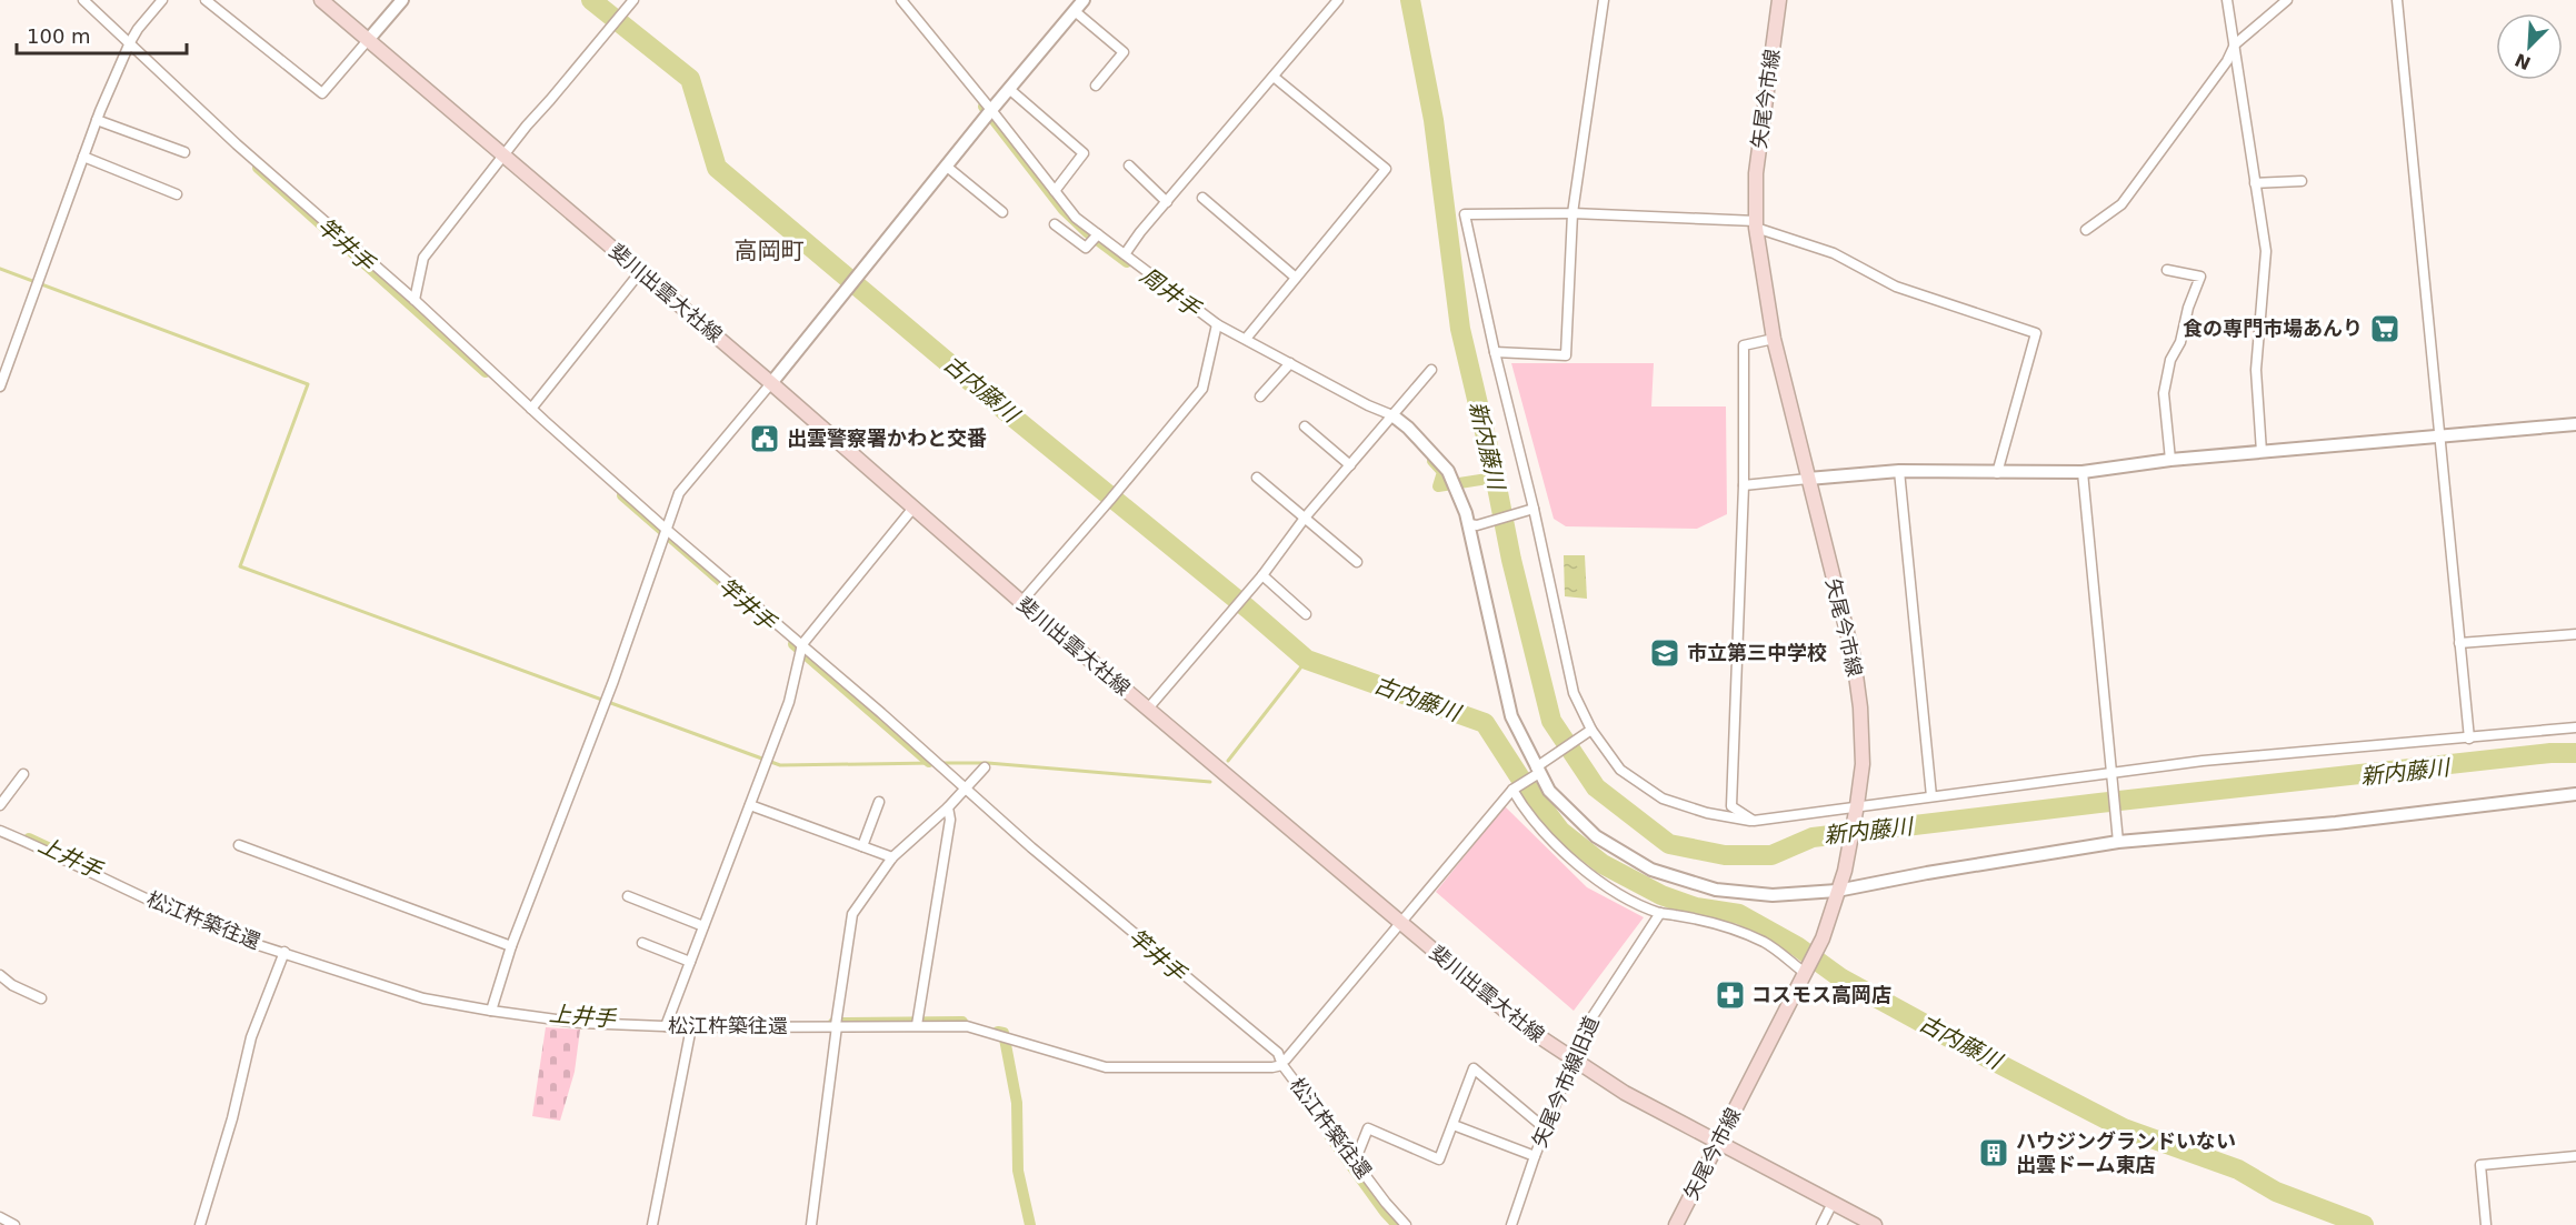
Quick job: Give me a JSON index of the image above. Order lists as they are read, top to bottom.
{
  "streets": {
    "main road": ["矢尾今市線", "斐川出雲大社線"],
    "street": ["松江杵築往還", "矢尾今市線旧道"]
  },
  "crossings": [
    ["矢尾今市線", "斐川出雲大社線"],
    ["斐川出雲大社線", "矢尾今市線旧道"]
  ],
  "districts": ["高岡町"],
  "water": [
    "竿井手",
    "周井手",
    "古内藤川",
    "新内藤川",
    "上井手"
  ],
  "places": {
    "supermarket": ["食の専門市場あんり"],
    "public building": ["出雲警察署かわと交番"],
    "school or university": ["市立第三中学校"],
    "pharmacy": ["コスモス高岡店"],
    "building": ["ハウジングランドいない 出雲ドーム東店"]
  },
  "scale_bar": "100 m",
  "north": "bottom left"
}
